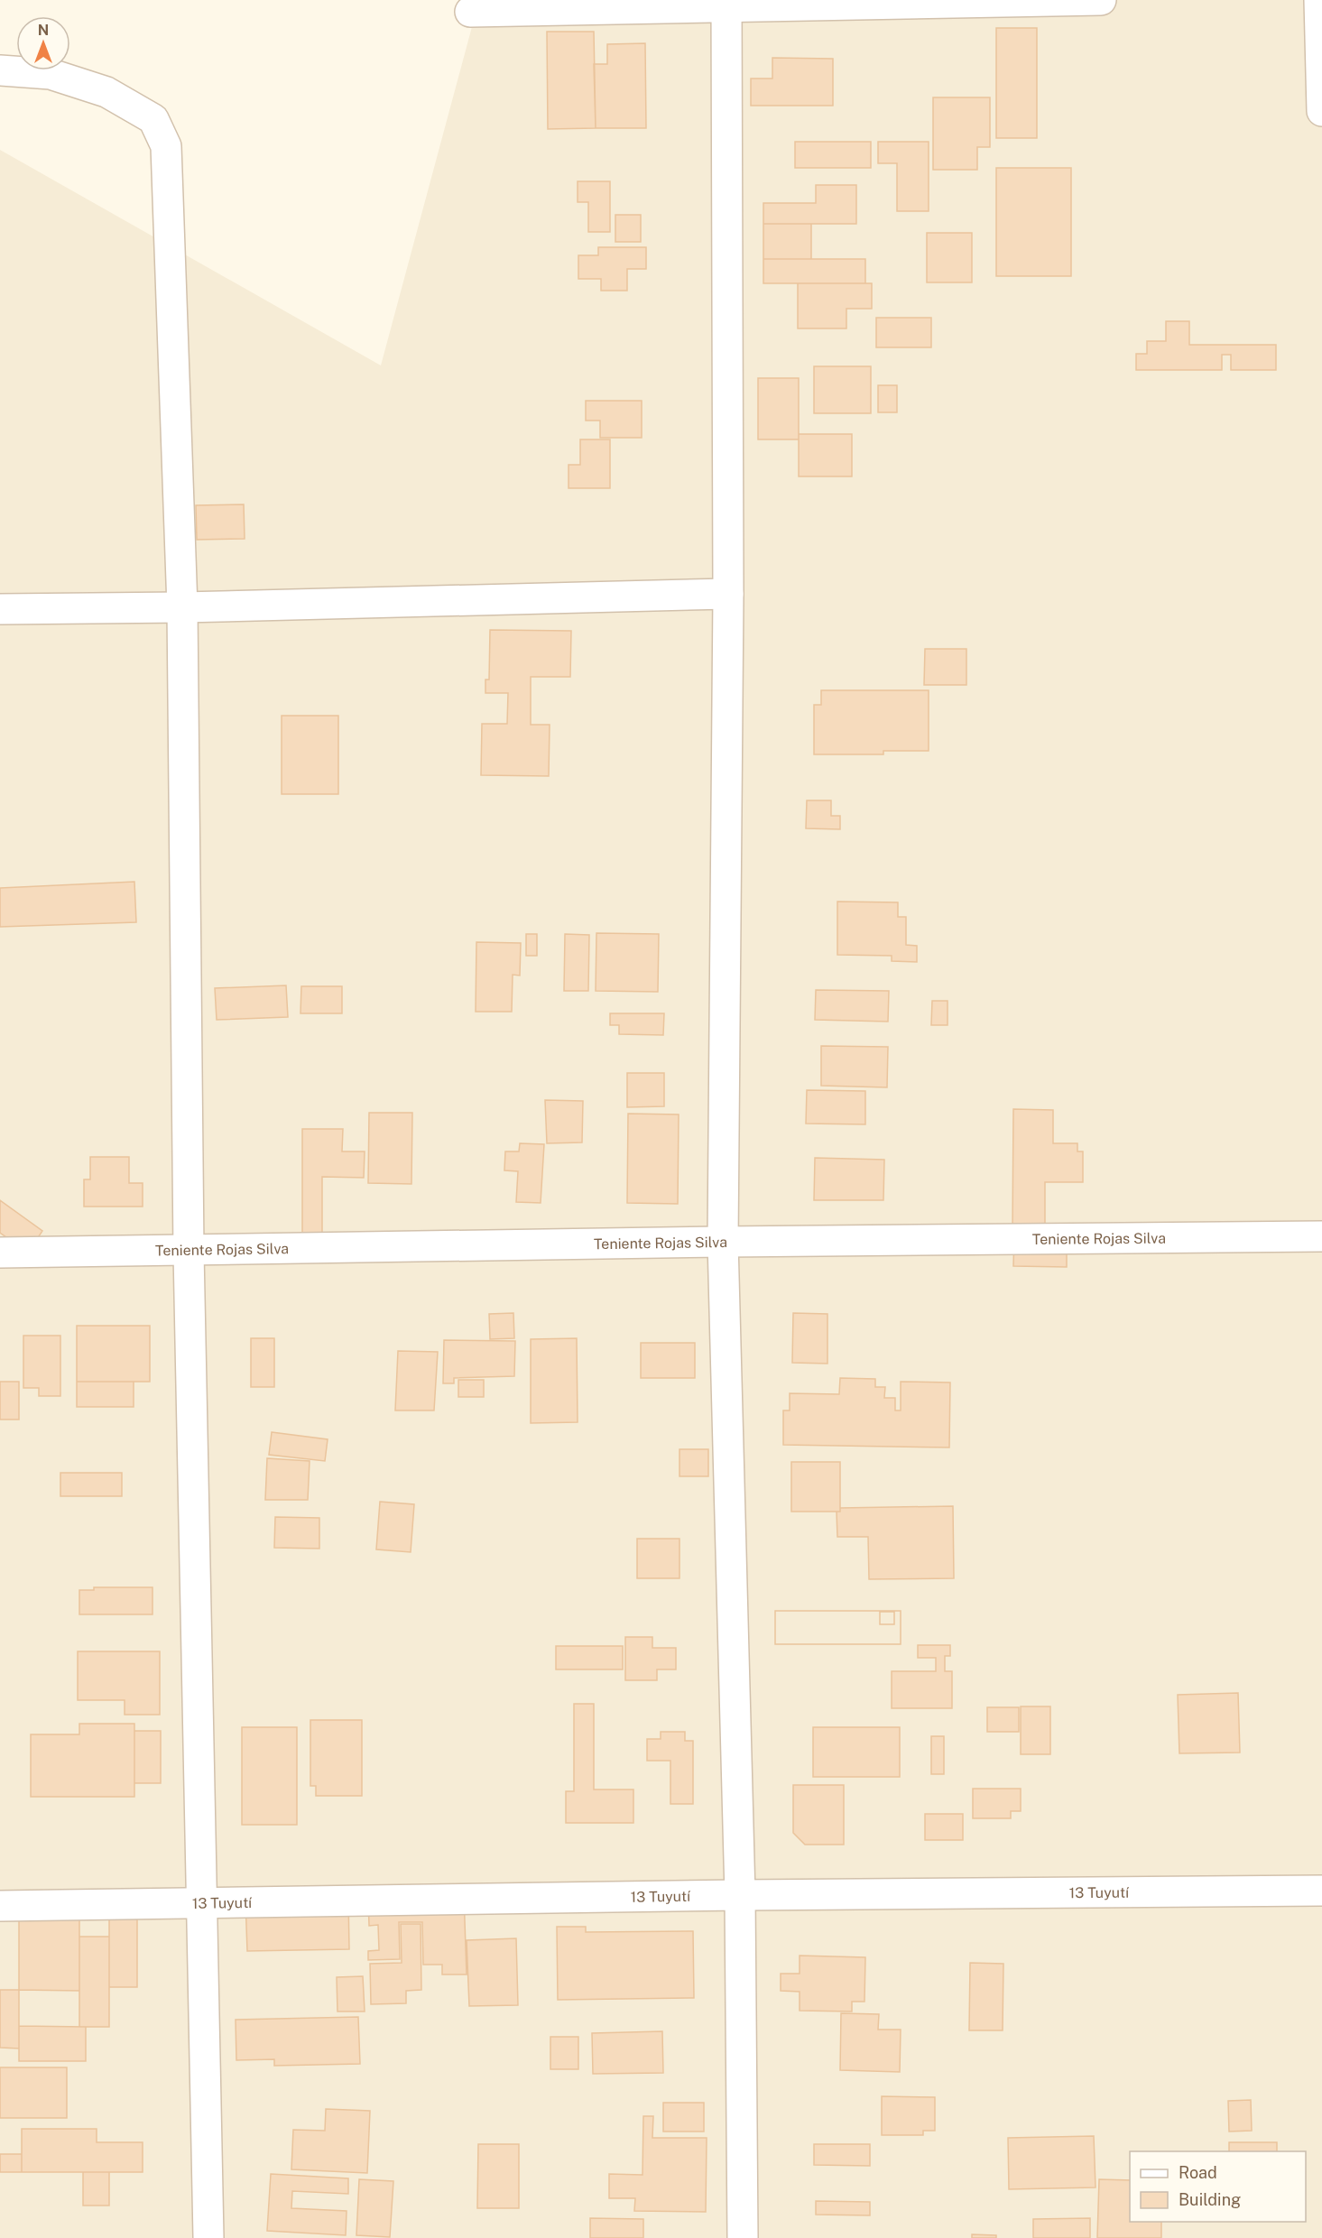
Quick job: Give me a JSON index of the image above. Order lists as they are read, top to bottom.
{
  "streets": {
    "street": ["Teniente Rojas Silva", "13 Tuyutí"]
  },
  "legend": ["Road", "Building"],
  "north": "top"
}
